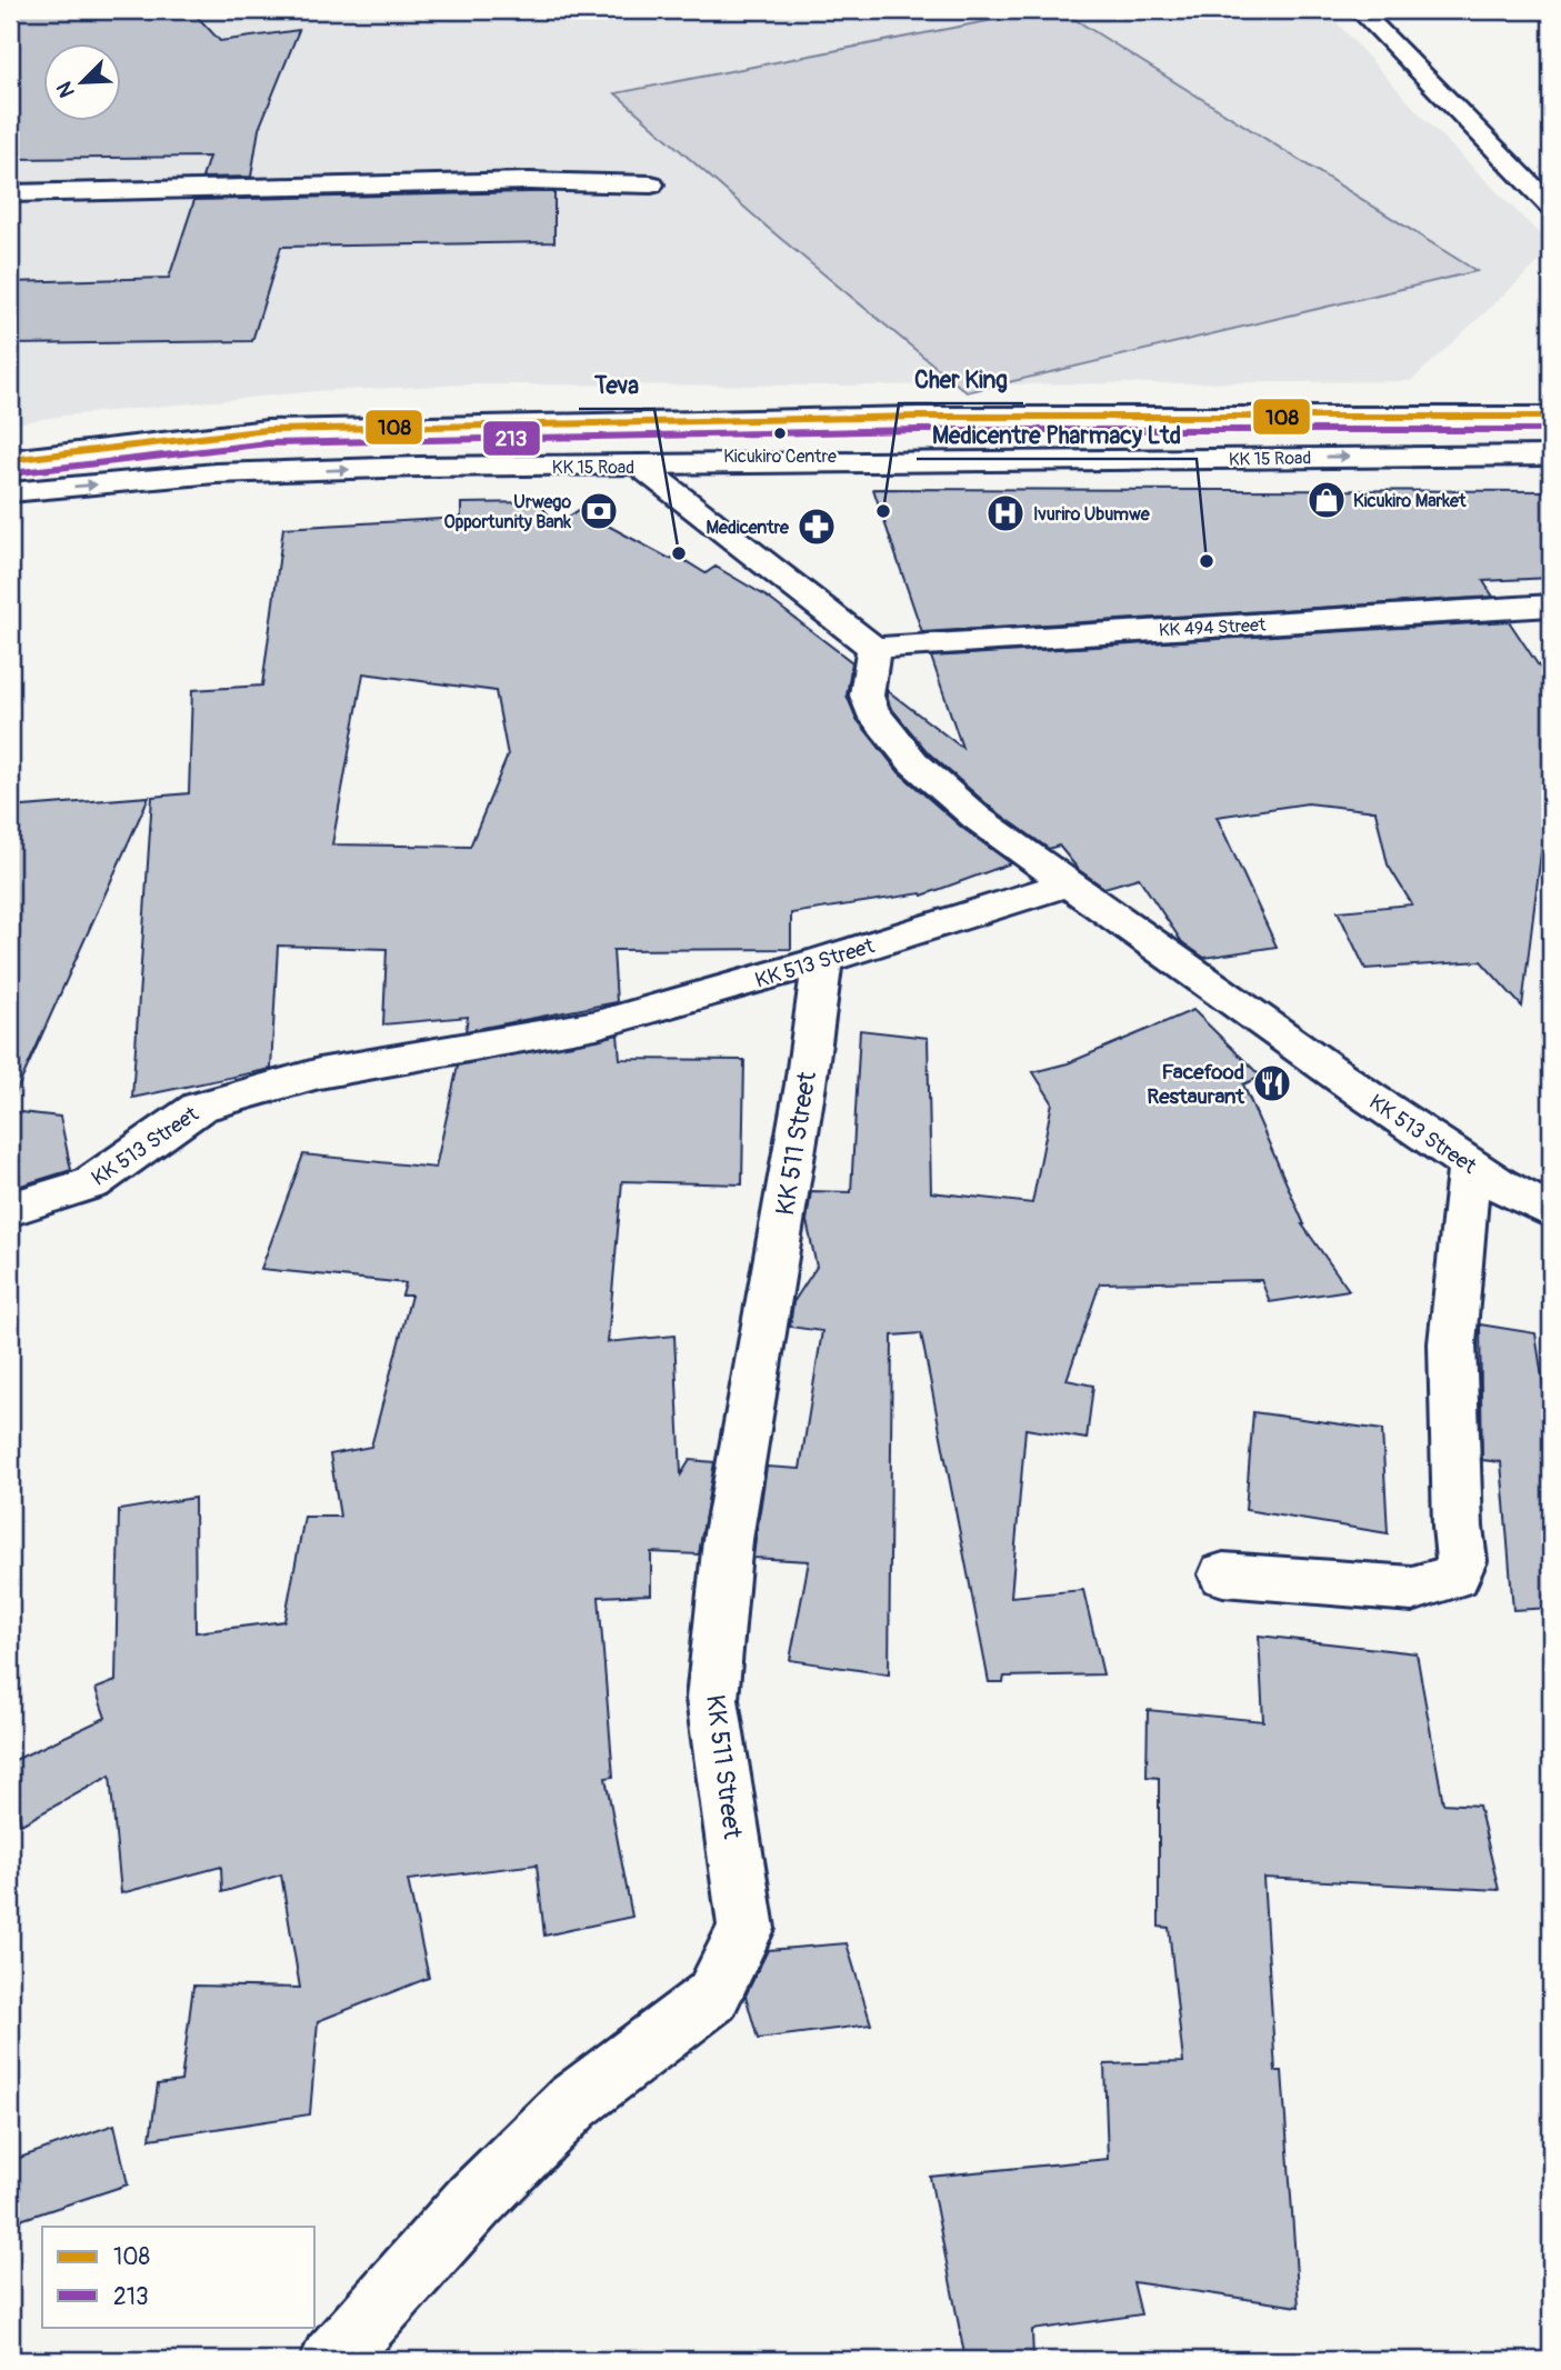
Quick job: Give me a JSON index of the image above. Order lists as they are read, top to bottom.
{
  "streets": {
    "main road": [
      "KK 15 Road",
      "KK 494 Street",
      "KK 513 Street",
      "KK 511 Street"
    ]
  },
  "crossings": [
    ["KK 513 Street", "KK 511 Street"]
  ],
  "places": {
    "other": [
      "Kicukiro Centre",
      "Cher King",
      "Teva",
      "Medicentre Pharmacy Ltd"
    ],
    "shop": ["Kicukiro Market"],
    "bank": ["Urwego Opportunity Bank"],
    "hospital": ["Ivuriro Ubumwe"],
    "pharmacy": ["Medicentre"],
    "restaurant": ["Facefood Restaurant"]
  },
  "lines": ["transit line 108", "transit line 213"],
  "legend": ["108", "213"],
  "north": "bottom left"
}
